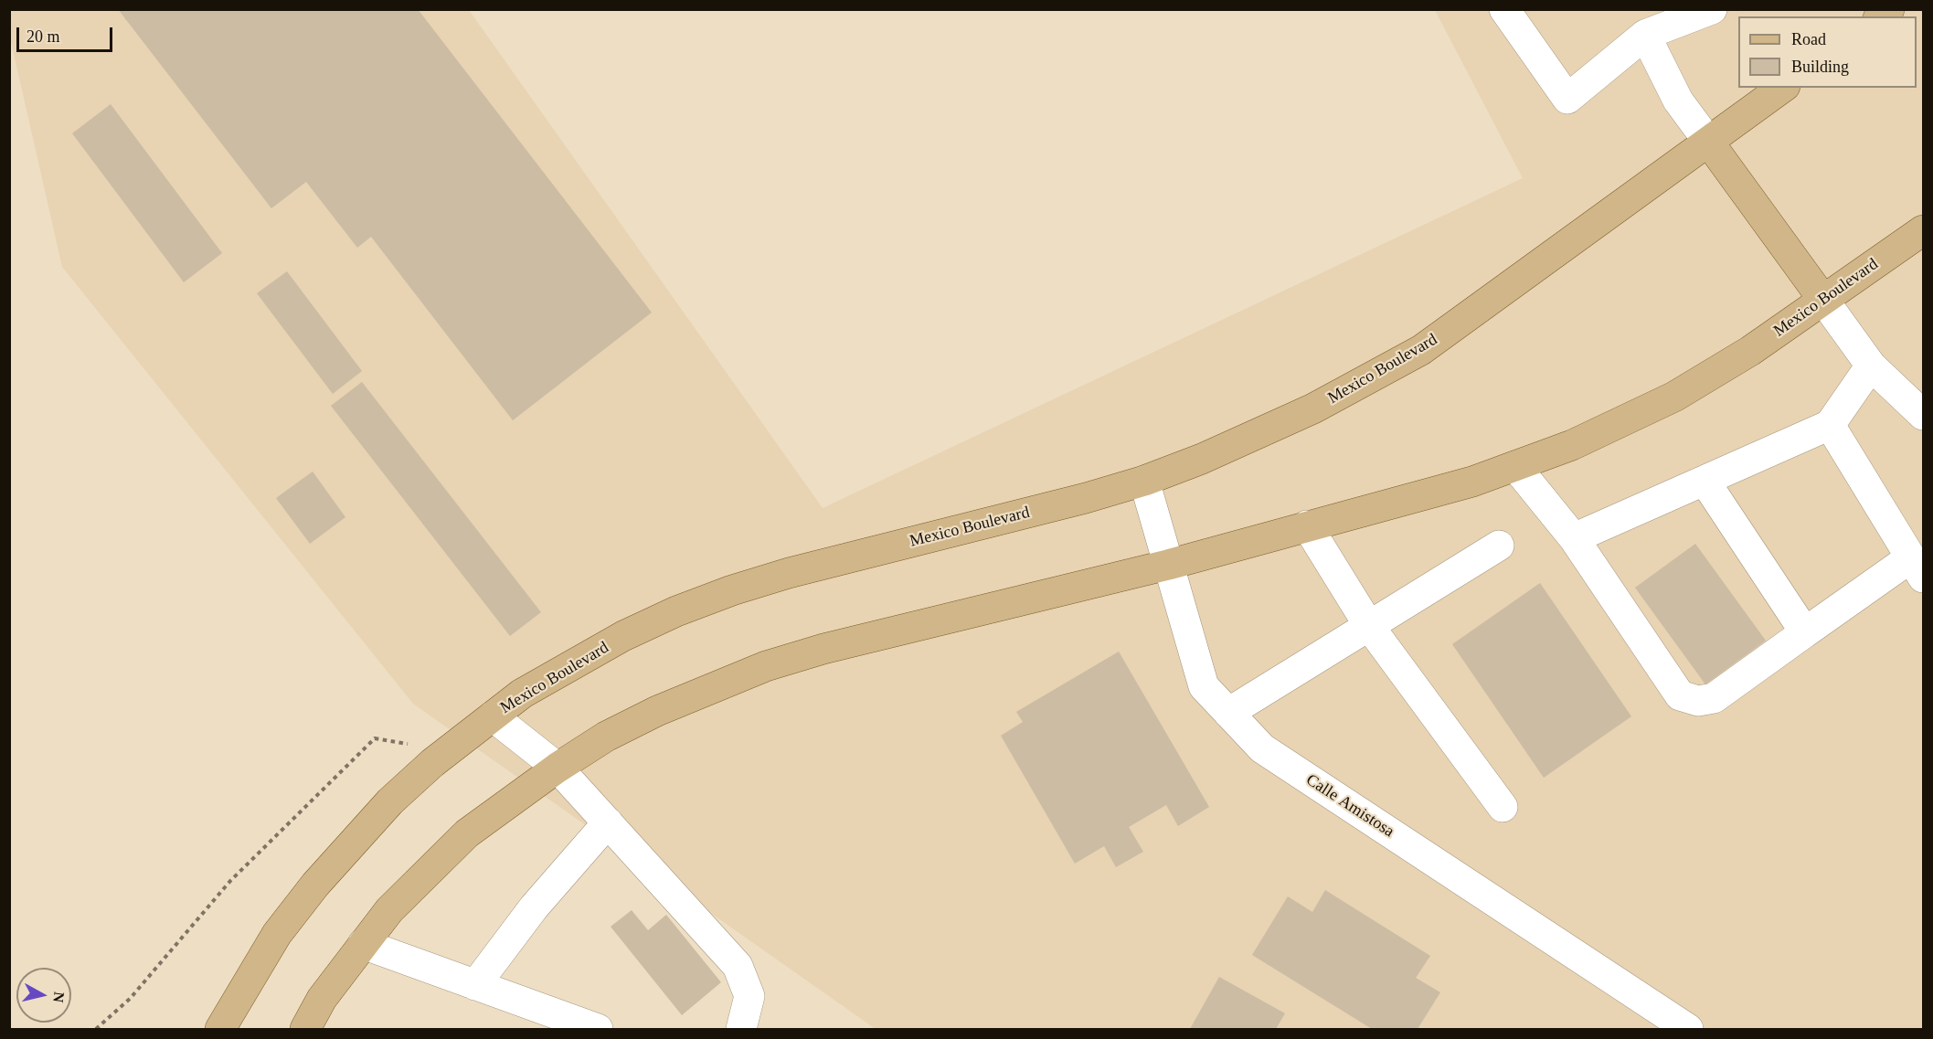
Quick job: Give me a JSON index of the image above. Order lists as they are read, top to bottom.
{
  "streets": {
    "main road": ["Mexico Boulevard"],
    "street": ["Calle Amistosa"]
  },
  "crossings": [
    ["Mexico Boulevard", "Calle Amistosa"]
  ],
  "legend": ["Road", "Building"],
  "scale_bar": "20 m",
  "north": "right"
}
